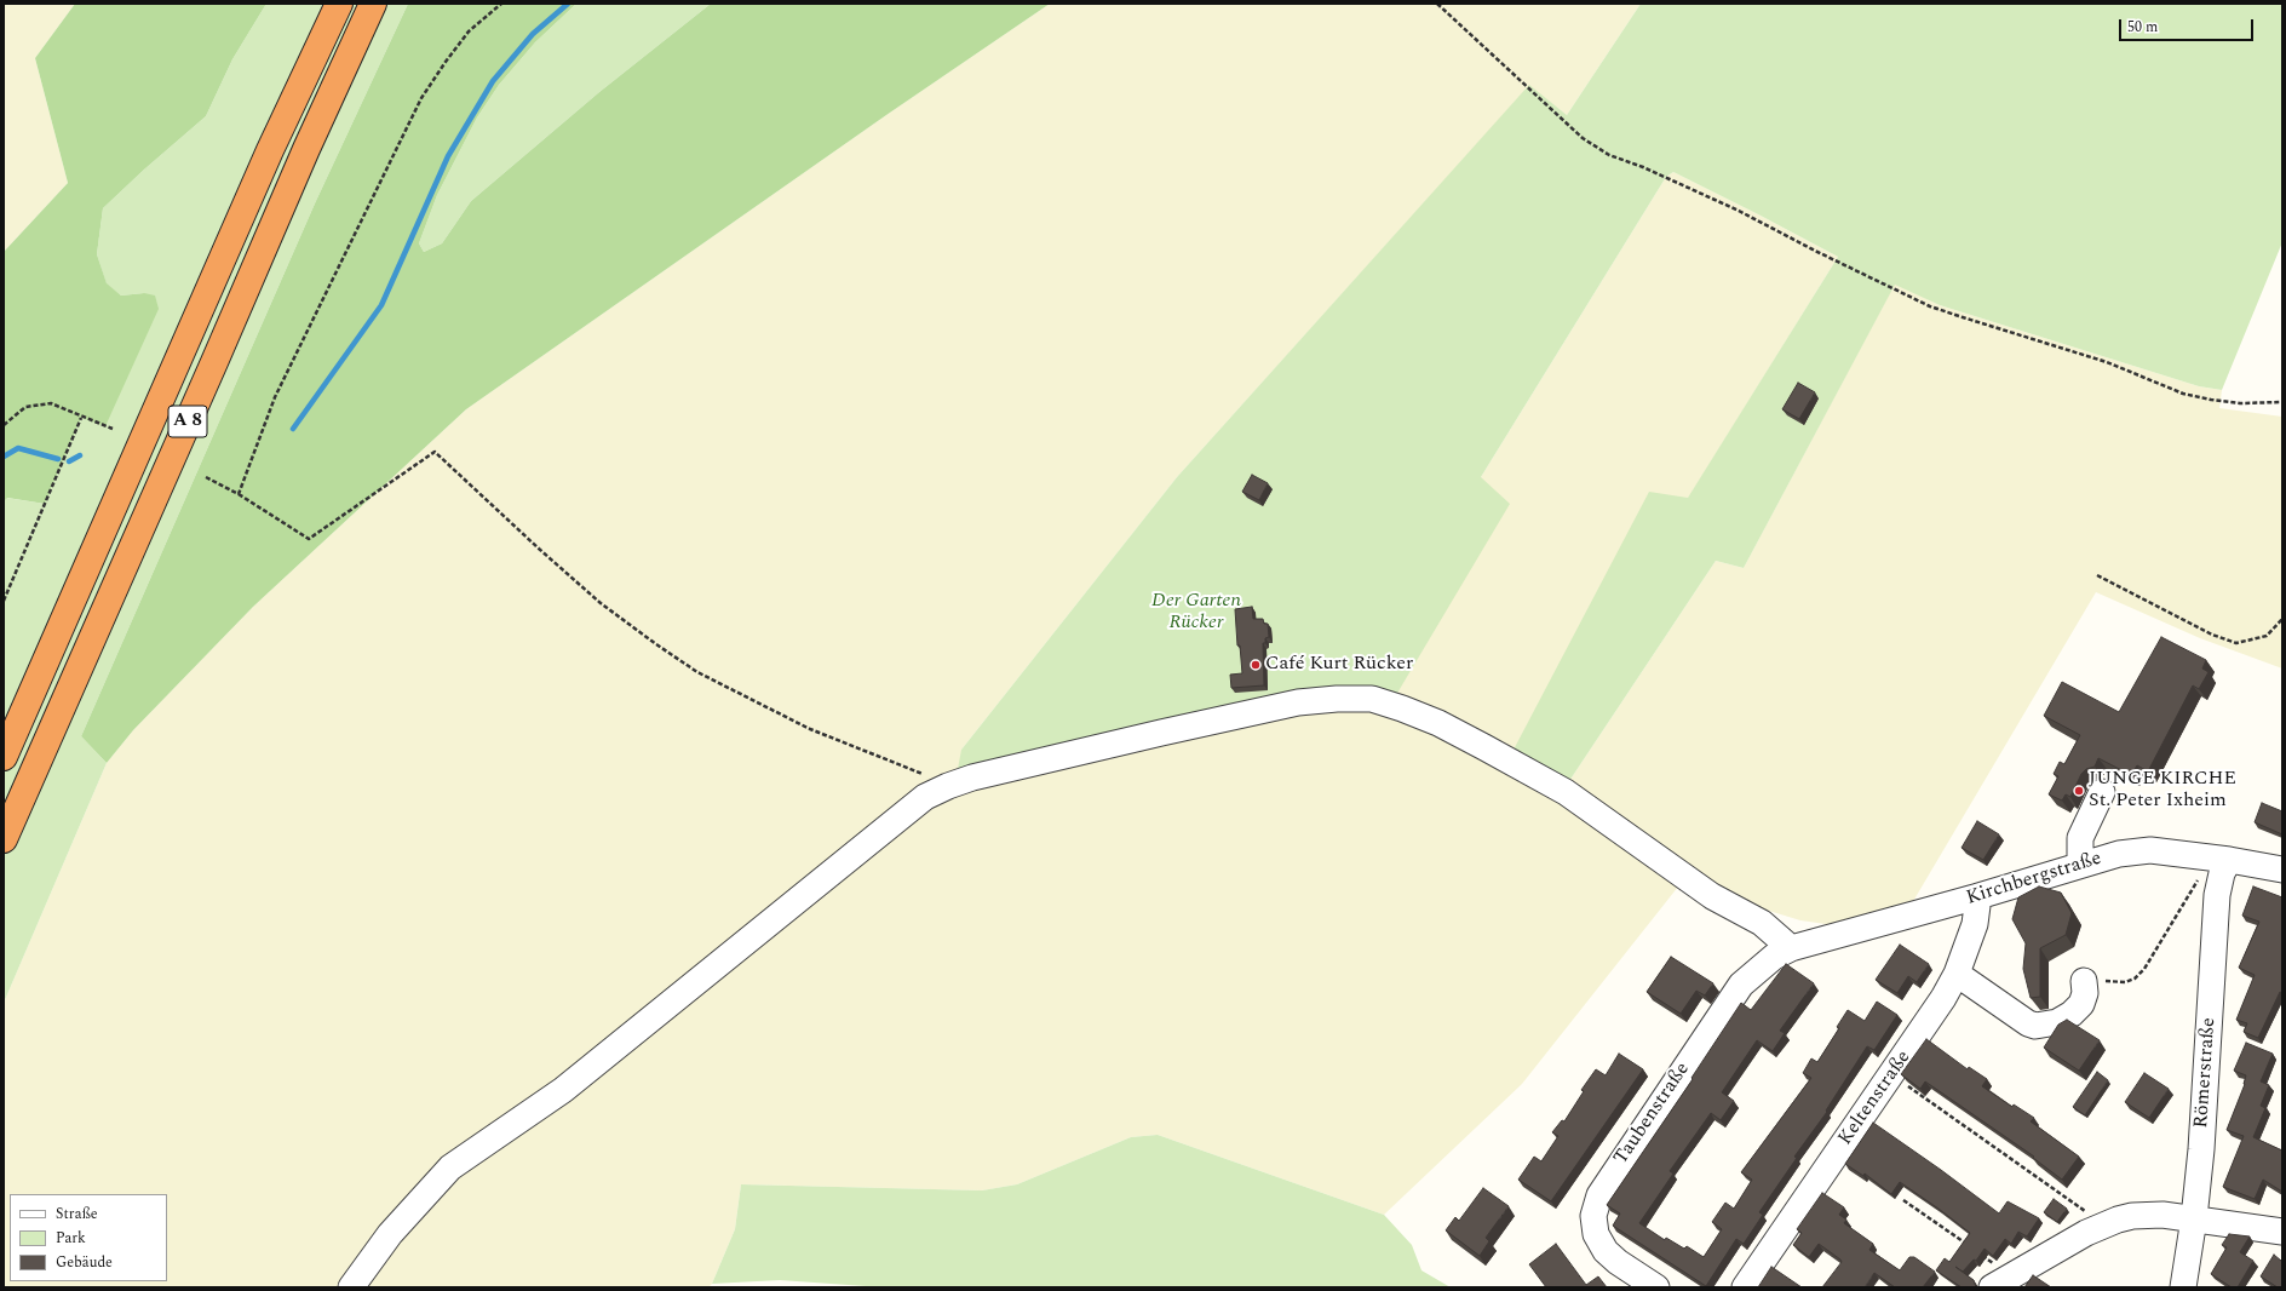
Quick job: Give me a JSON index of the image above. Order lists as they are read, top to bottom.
{
  "streets": {
    "highway": ["A 8"],
    "street": [
      "Kirchbergstraße",
      "Römerstraße",
      "Keltenstraße",
      "Taubenstraße"
    ]
  },
  "crossings": [
    ["Kirchbergstraße", "Römerstraße"],
    ["Kirchbergstraße", "Keltenstraße"],
    ["Kirchbergstraße", "Taubenstraße"]
  ],
  "parks": ["Der Garten Rücker"],
  "places": ["Café Kurt Rücker", "JUNGE KIRCHE St. Peter Ixheim"],
  "legend": ["Straße", "Park", "Gebäude"],
  "scale_bar": "50 m"
}
